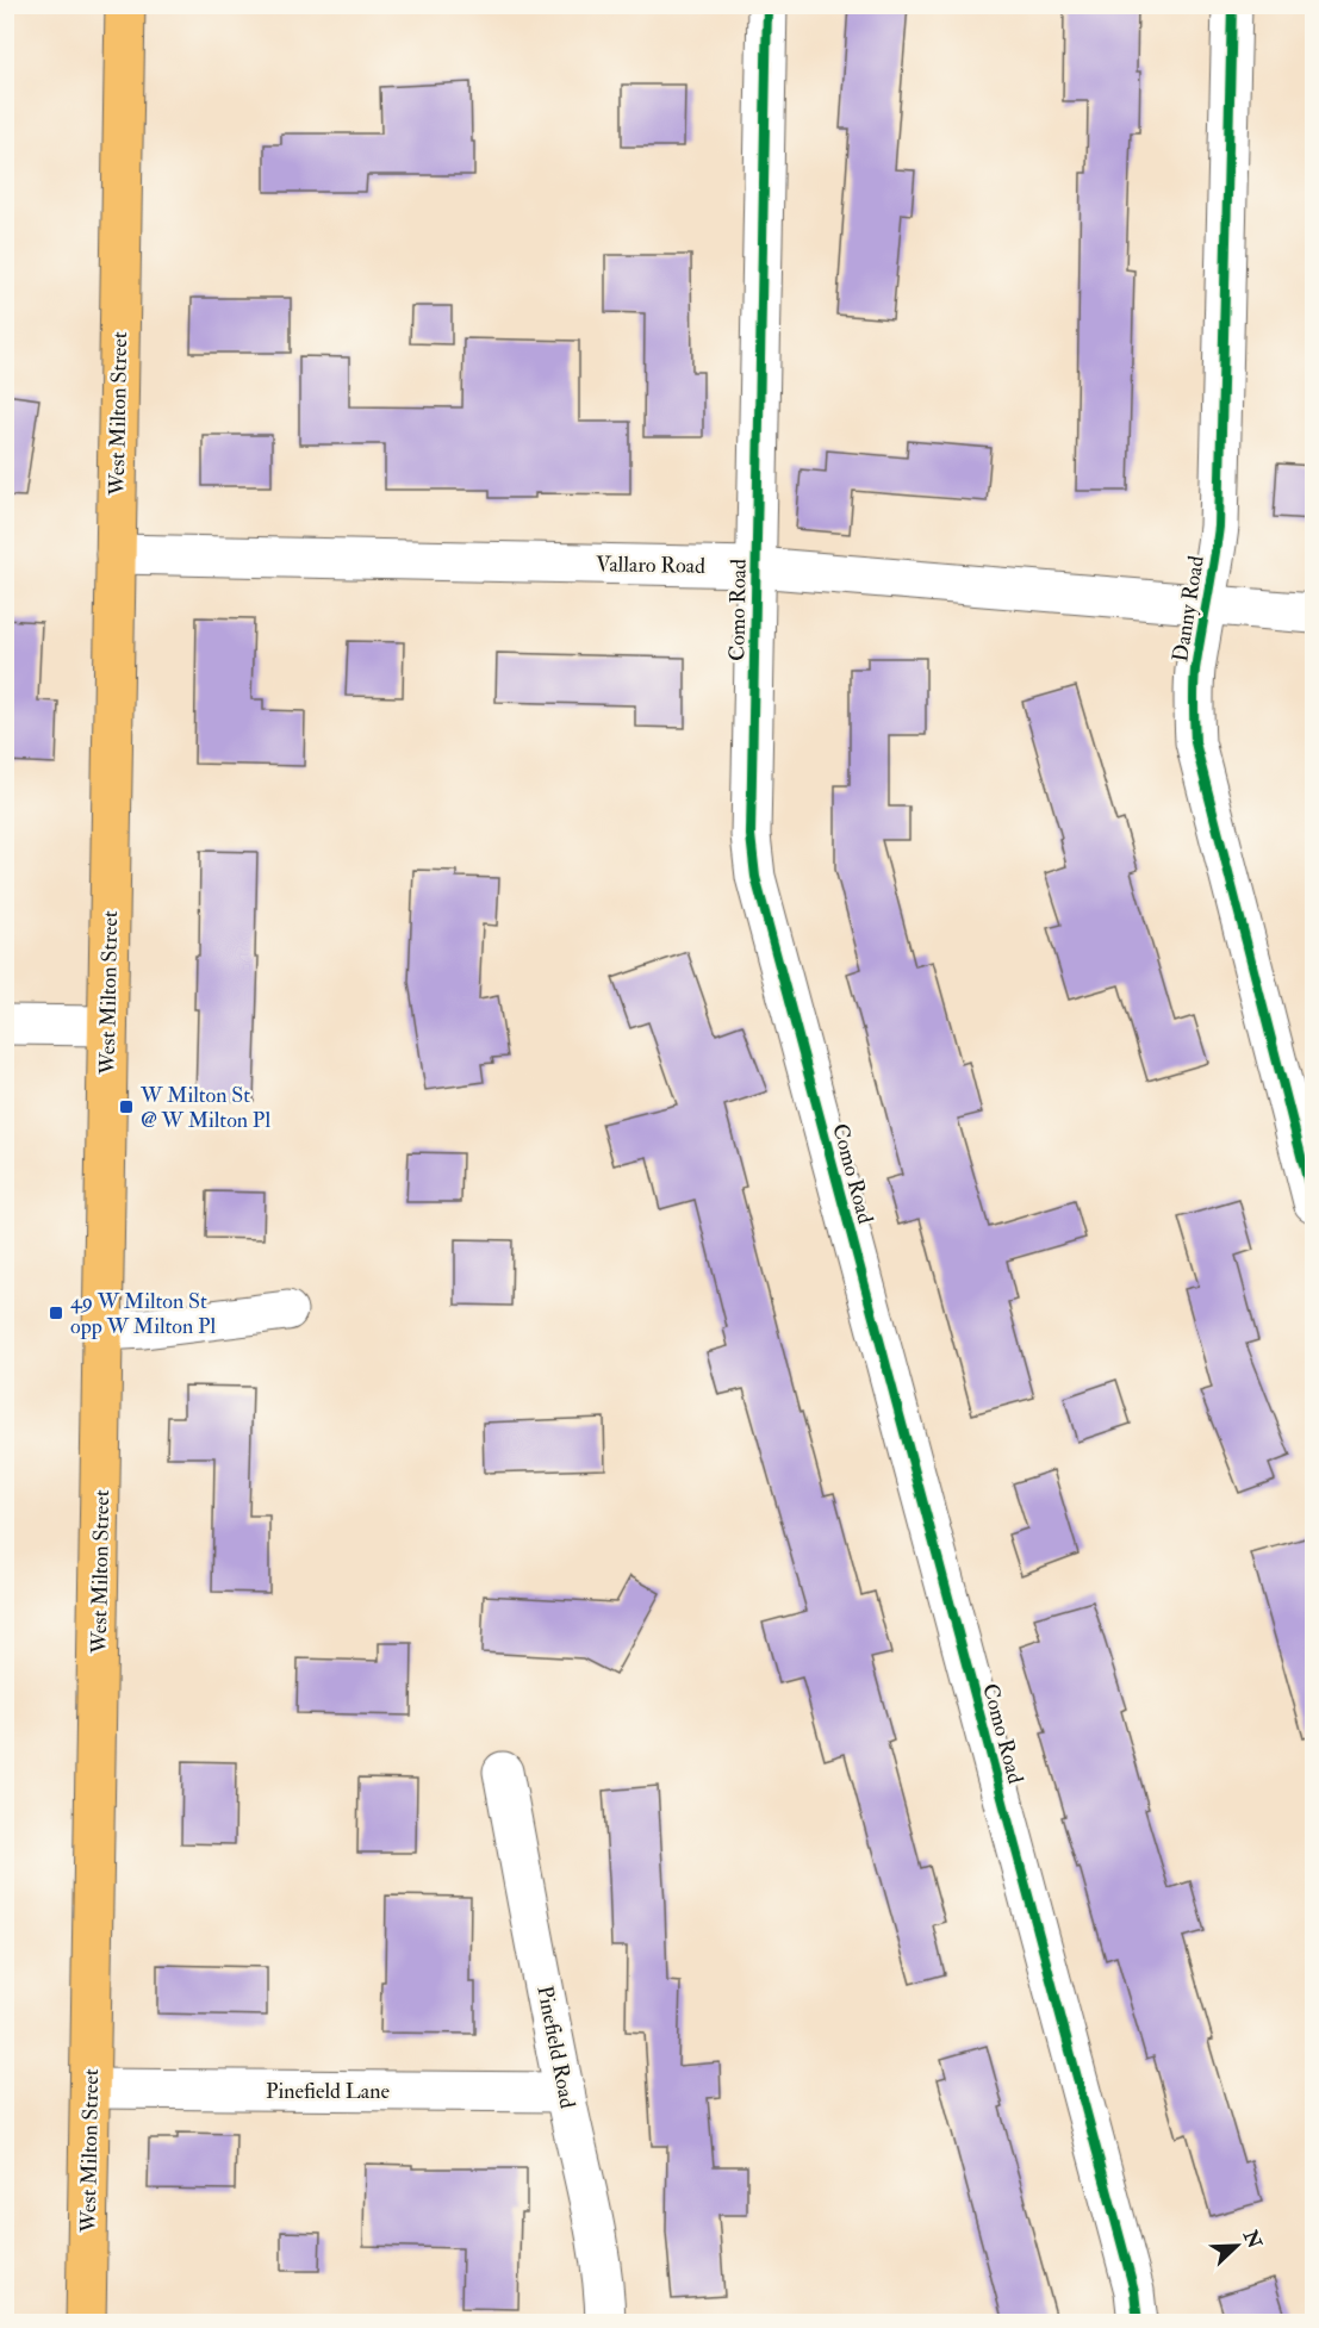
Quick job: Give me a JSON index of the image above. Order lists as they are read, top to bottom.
{
  "streets": {
    "main road": ["West Milton Street"],
    "street": [
      "Vallaro Road",
      "Danny Road",
      "Como Road",
      "Pinefield Road",
      "Pinefield Lane"
    ]
  },
  "crossings": [
    ["West Milton Street", "Vallaro Road"],
    ["West Milton Street", "Pinefield Lane"],
    ["Vallaro Road", "Danny Road"],
    ["Vallaro Road", "Como Road"],
    ["Pinefield Road", "Pinefield Lane"]
  ],
  "places": {
    "transit": ["W Milton St @ W Milton Pl", "49 W Milton St opp W Milton Pl"]
  },
  "north": "top right"
}
